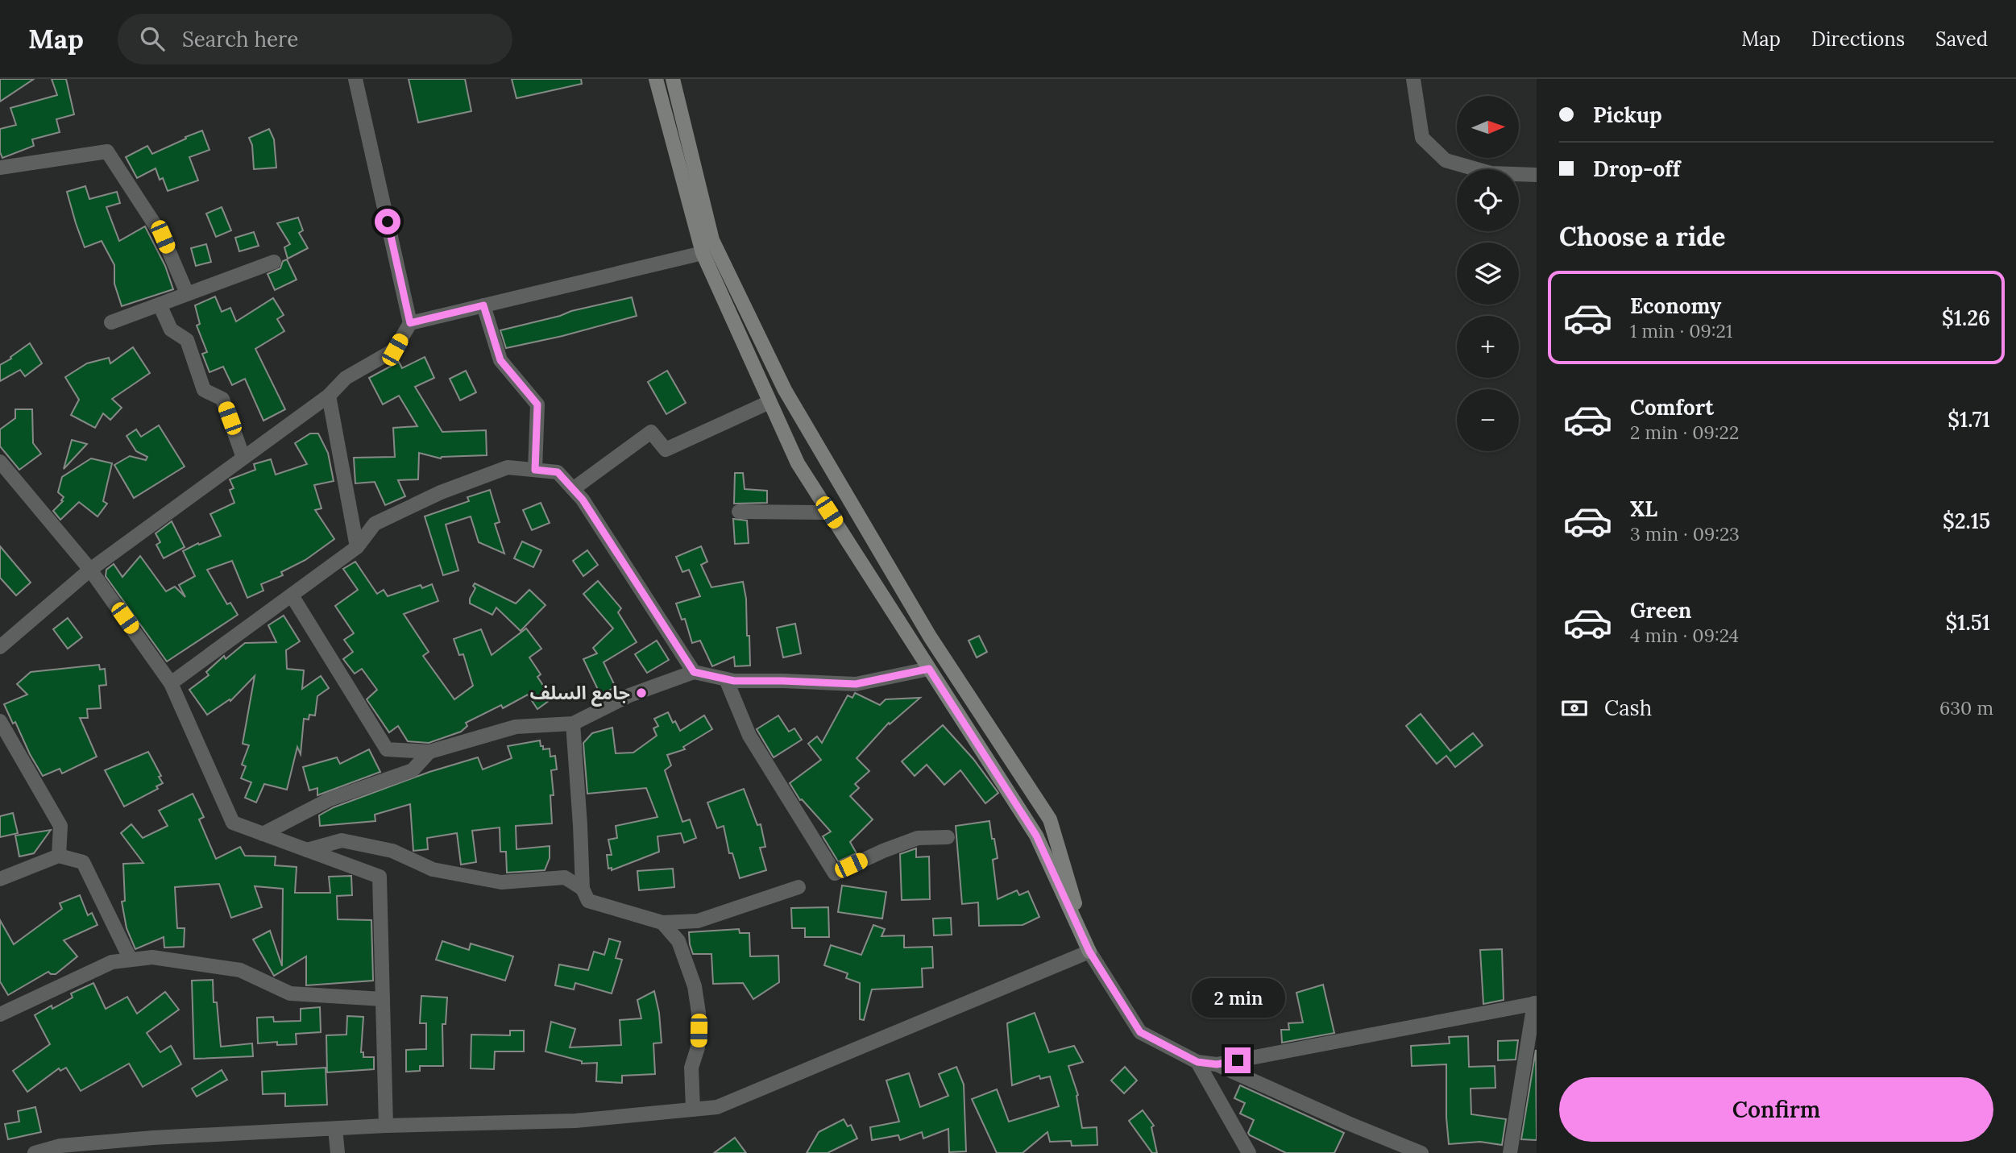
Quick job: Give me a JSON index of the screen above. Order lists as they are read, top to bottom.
{
  "places": ["جامع السلف"],
  "north": "right",
  "page": {
    "header": "Map",
    "search": "Search here",
    "nav": ["Map", "Directions", "Saved"],
    "banner": ["Pickup", "Drop-off"],
    "map_buttons": ["+", "−"],
    "heading": "Choose a ride",
    "list": [
      {
        "name": "Economy",
        "note": "1 min · 09:21",
        "value": "$1.26"
      },
      {
        "name": "Comfort",
        "note": "2 min · 09:22",
        "value": "$1.71"
      },
      {
        "name": "XL",
        "note": "3 min · 09:23",
        "value": "$2.15"
      },
      {
        "name": "Green",
        "note": "4 min · 09:24",
        "value": "$1.51"
      }
    ],
    "pay": ["Cash", "630 m"],
    "bubble": "2 min",
    "buttons": "Confirm"
  }
}
